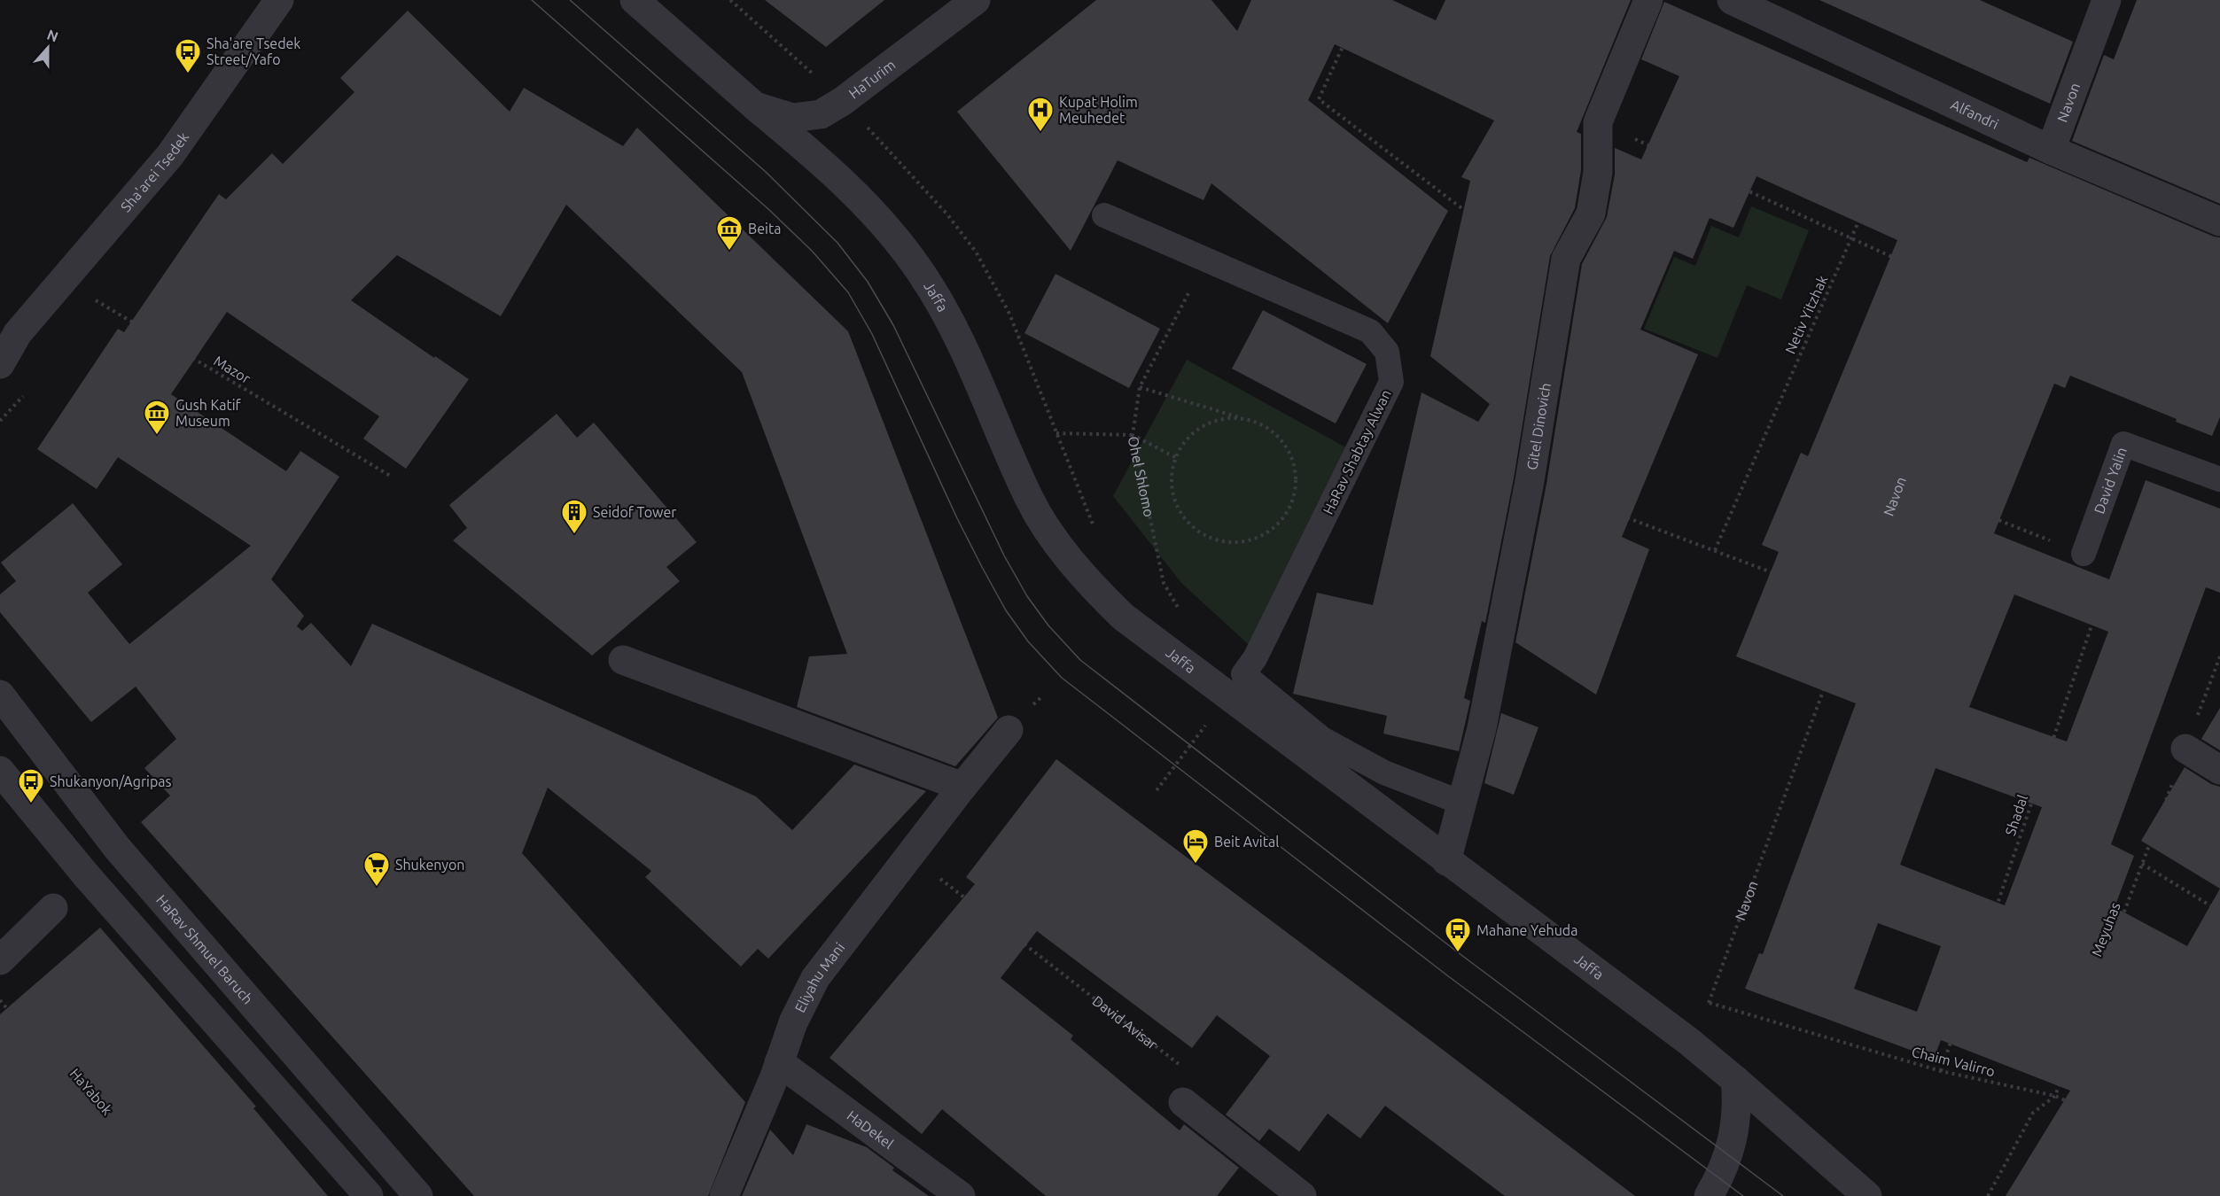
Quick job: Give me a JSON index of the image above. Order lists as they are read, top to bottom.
{
  "streets": {
    "street": [
      "HaTurim",
      "Navon",
      "Alfandri",
      "Sha'arei Tsedek",
      "Jaffa",
      "Gitel Dinovich",
      "HaRav Shmuel Baruch",
      "Eliyahu Mani",
      "HaDekel"
    ],
    "lane": ["HaRav Shabtay Alwan", "David Yalin"],
    "path": [
      "Netiv Yitzhak",
      "Mazor",
      "Ohel Shlomo",
      "Shadal",
      "Meyuhas",
      "David Avisar",
      "Chaim Valirro",
      "HaYabok"
    ]
  },
  "crossings": [
    ["HaTurim", "Jaffa"],
    ["HaTurim", "Ohel Shlomo"],
    ["Navon", "Alfandri"],
    ["Navon", "Chaim Valirro"],
    ["Alfandri", "Netiv Yitzhak"],
    ["Sha'arei Tsedek", "Mazor"],
    ["Jaffa", "Gitel Dinovich"],
    ["Gitel Dinovich", "HaRav Shabtay Alwan"],
    ["Shadal", "Chaim Valirro"],
    ["Meyuhas", "Chaim Valirro"],
    ["Eliyahu Mani", "David Avisar"],
    ["Eliyahu Mani", "HaDekel"]
  ],
  "places": {
    "bus stop": ["Sha'are Tsedek Street/Yafo", "Shukanyon/Agripas", "Mahane Yehuda"],
    "hospital": ["Kupat Holim Meuhedet"],
    "museum": ["Beita", "Gush Katif Museum"],
    "building": ["Seidof Tower"],
    "hotel": ["Beit Avital"],
    "supermarket": ["Shukenyon"]
  },
  "north": "top"
}
